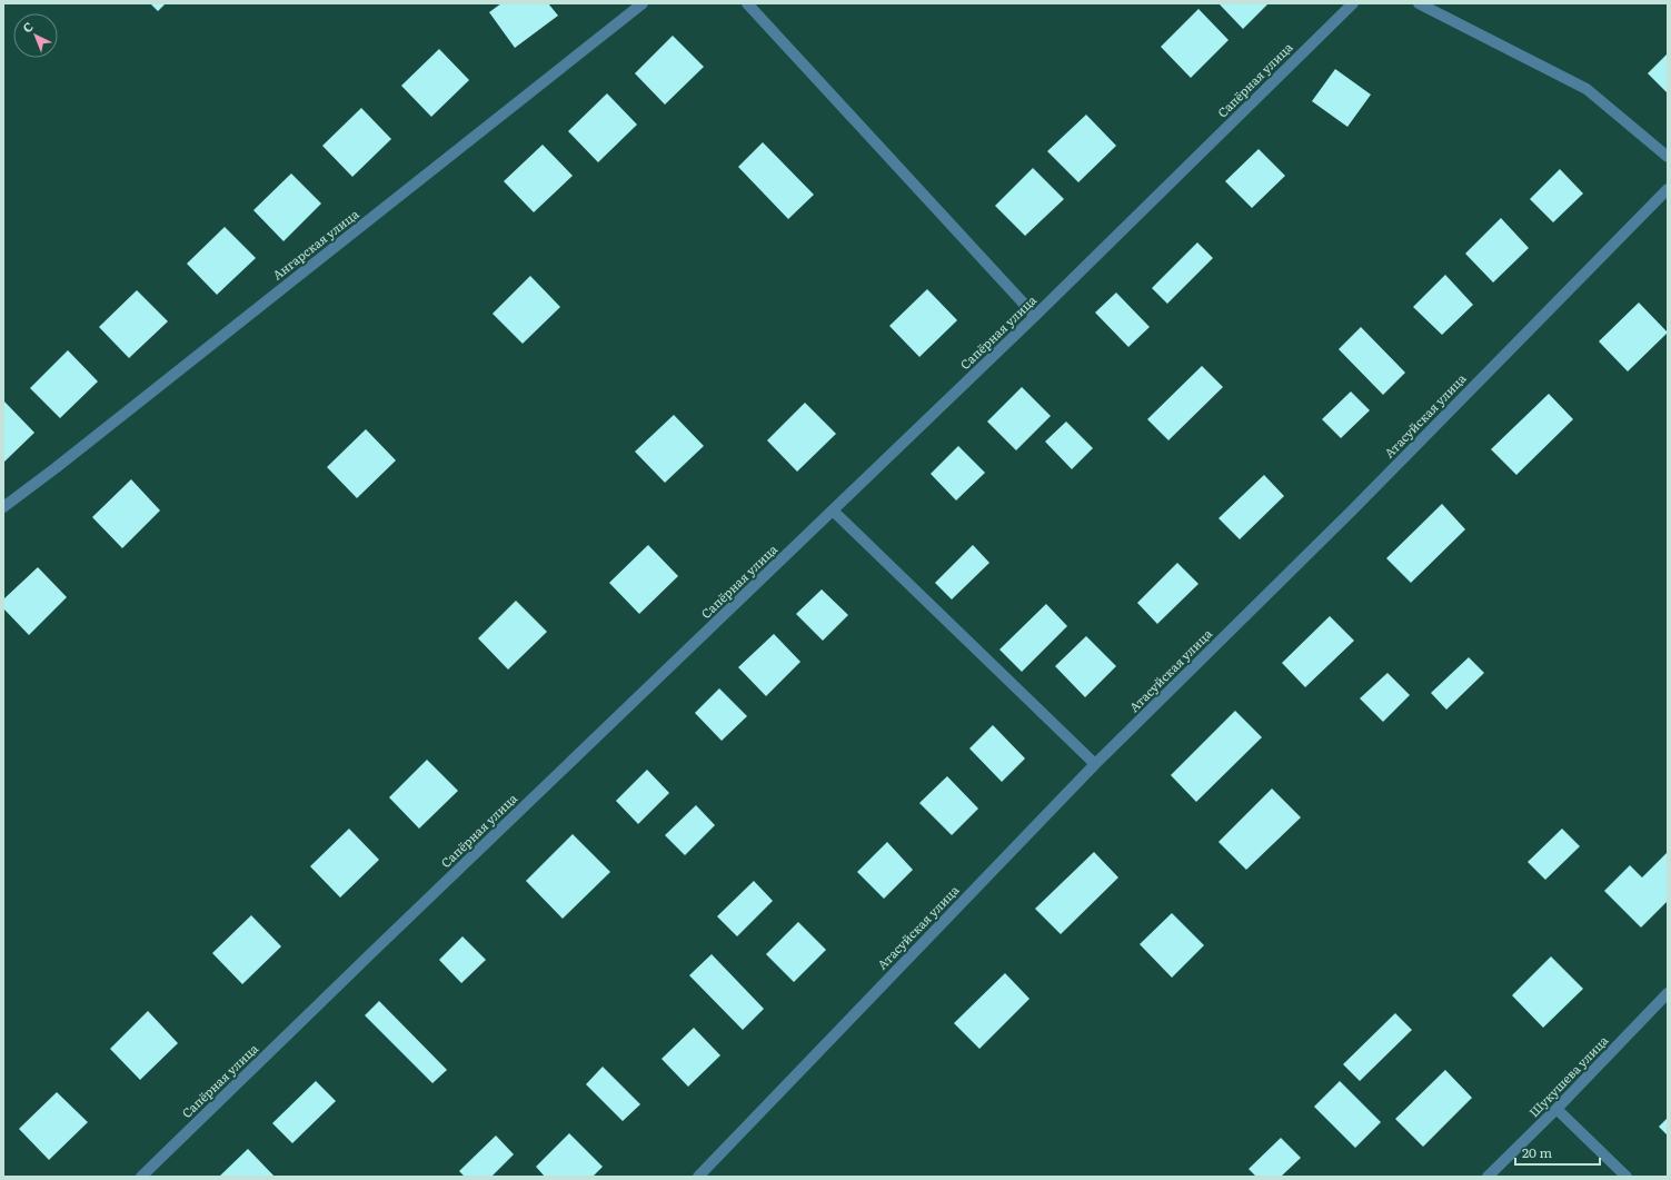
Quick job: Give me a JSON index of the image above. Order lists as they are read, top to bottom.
{
  "streets": {
    "street": [
      "Сапёрная улица",
      "Ангарская улица",
      "Атасуйская улица",
      "Шукушева улица"
    ]
  },
  "scale_bar": "20 m",
  "north": "top left"
}
